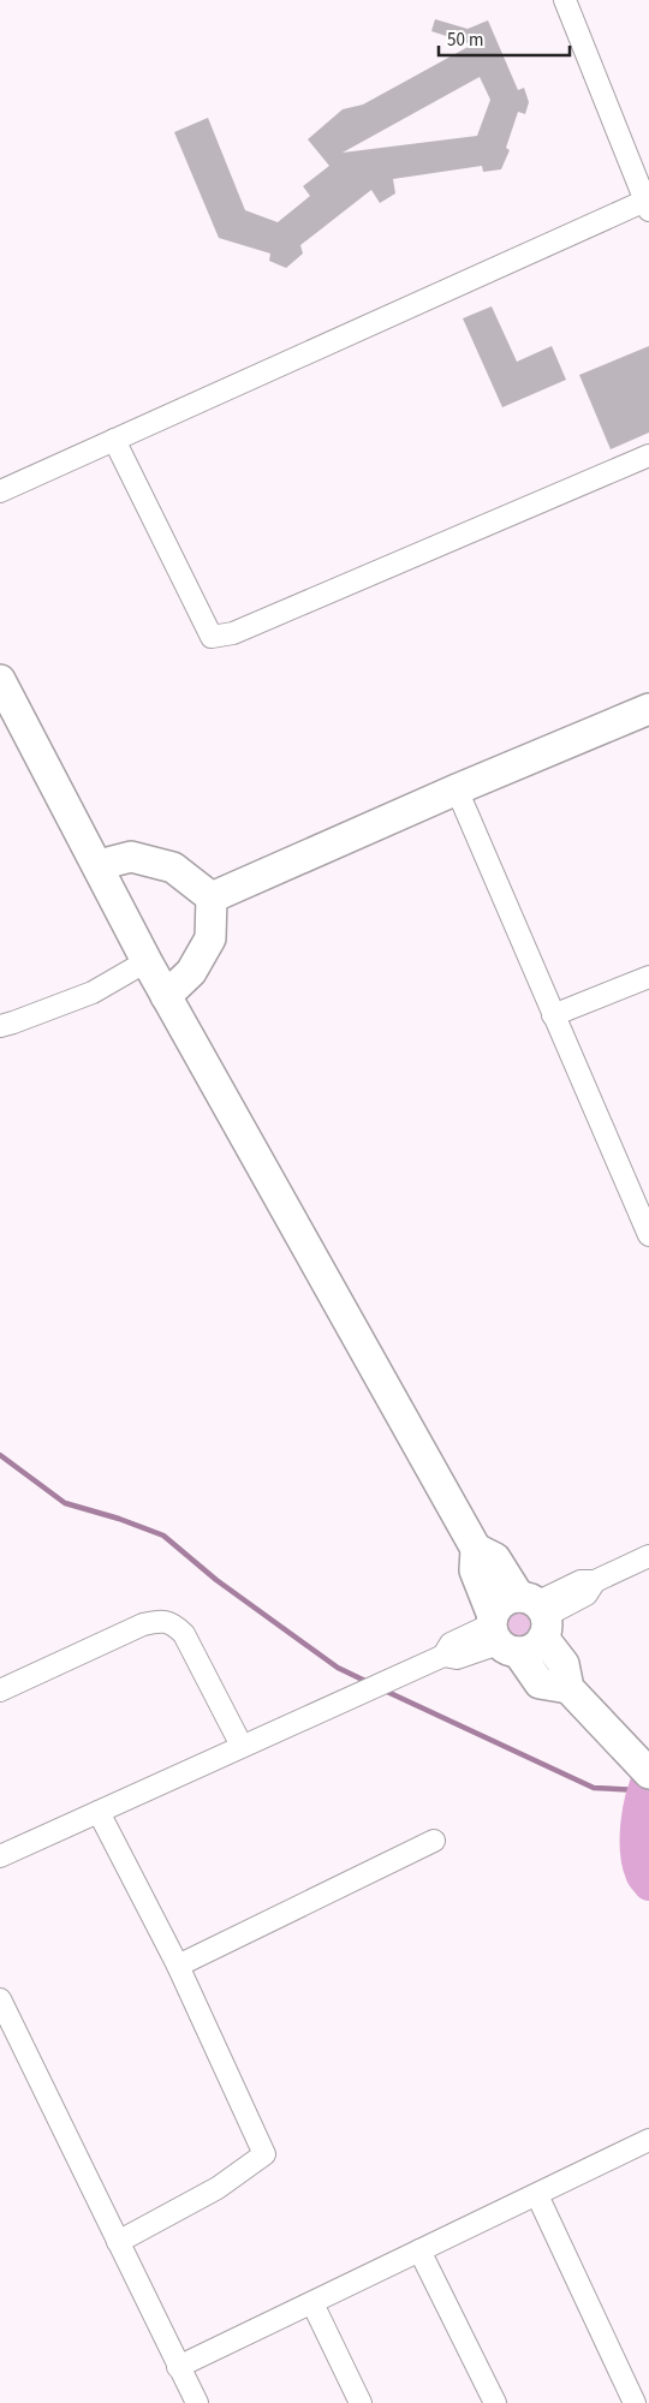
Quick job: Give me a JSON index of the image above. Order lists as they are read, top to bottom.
{
  "scale_bar": "50 m"
}
